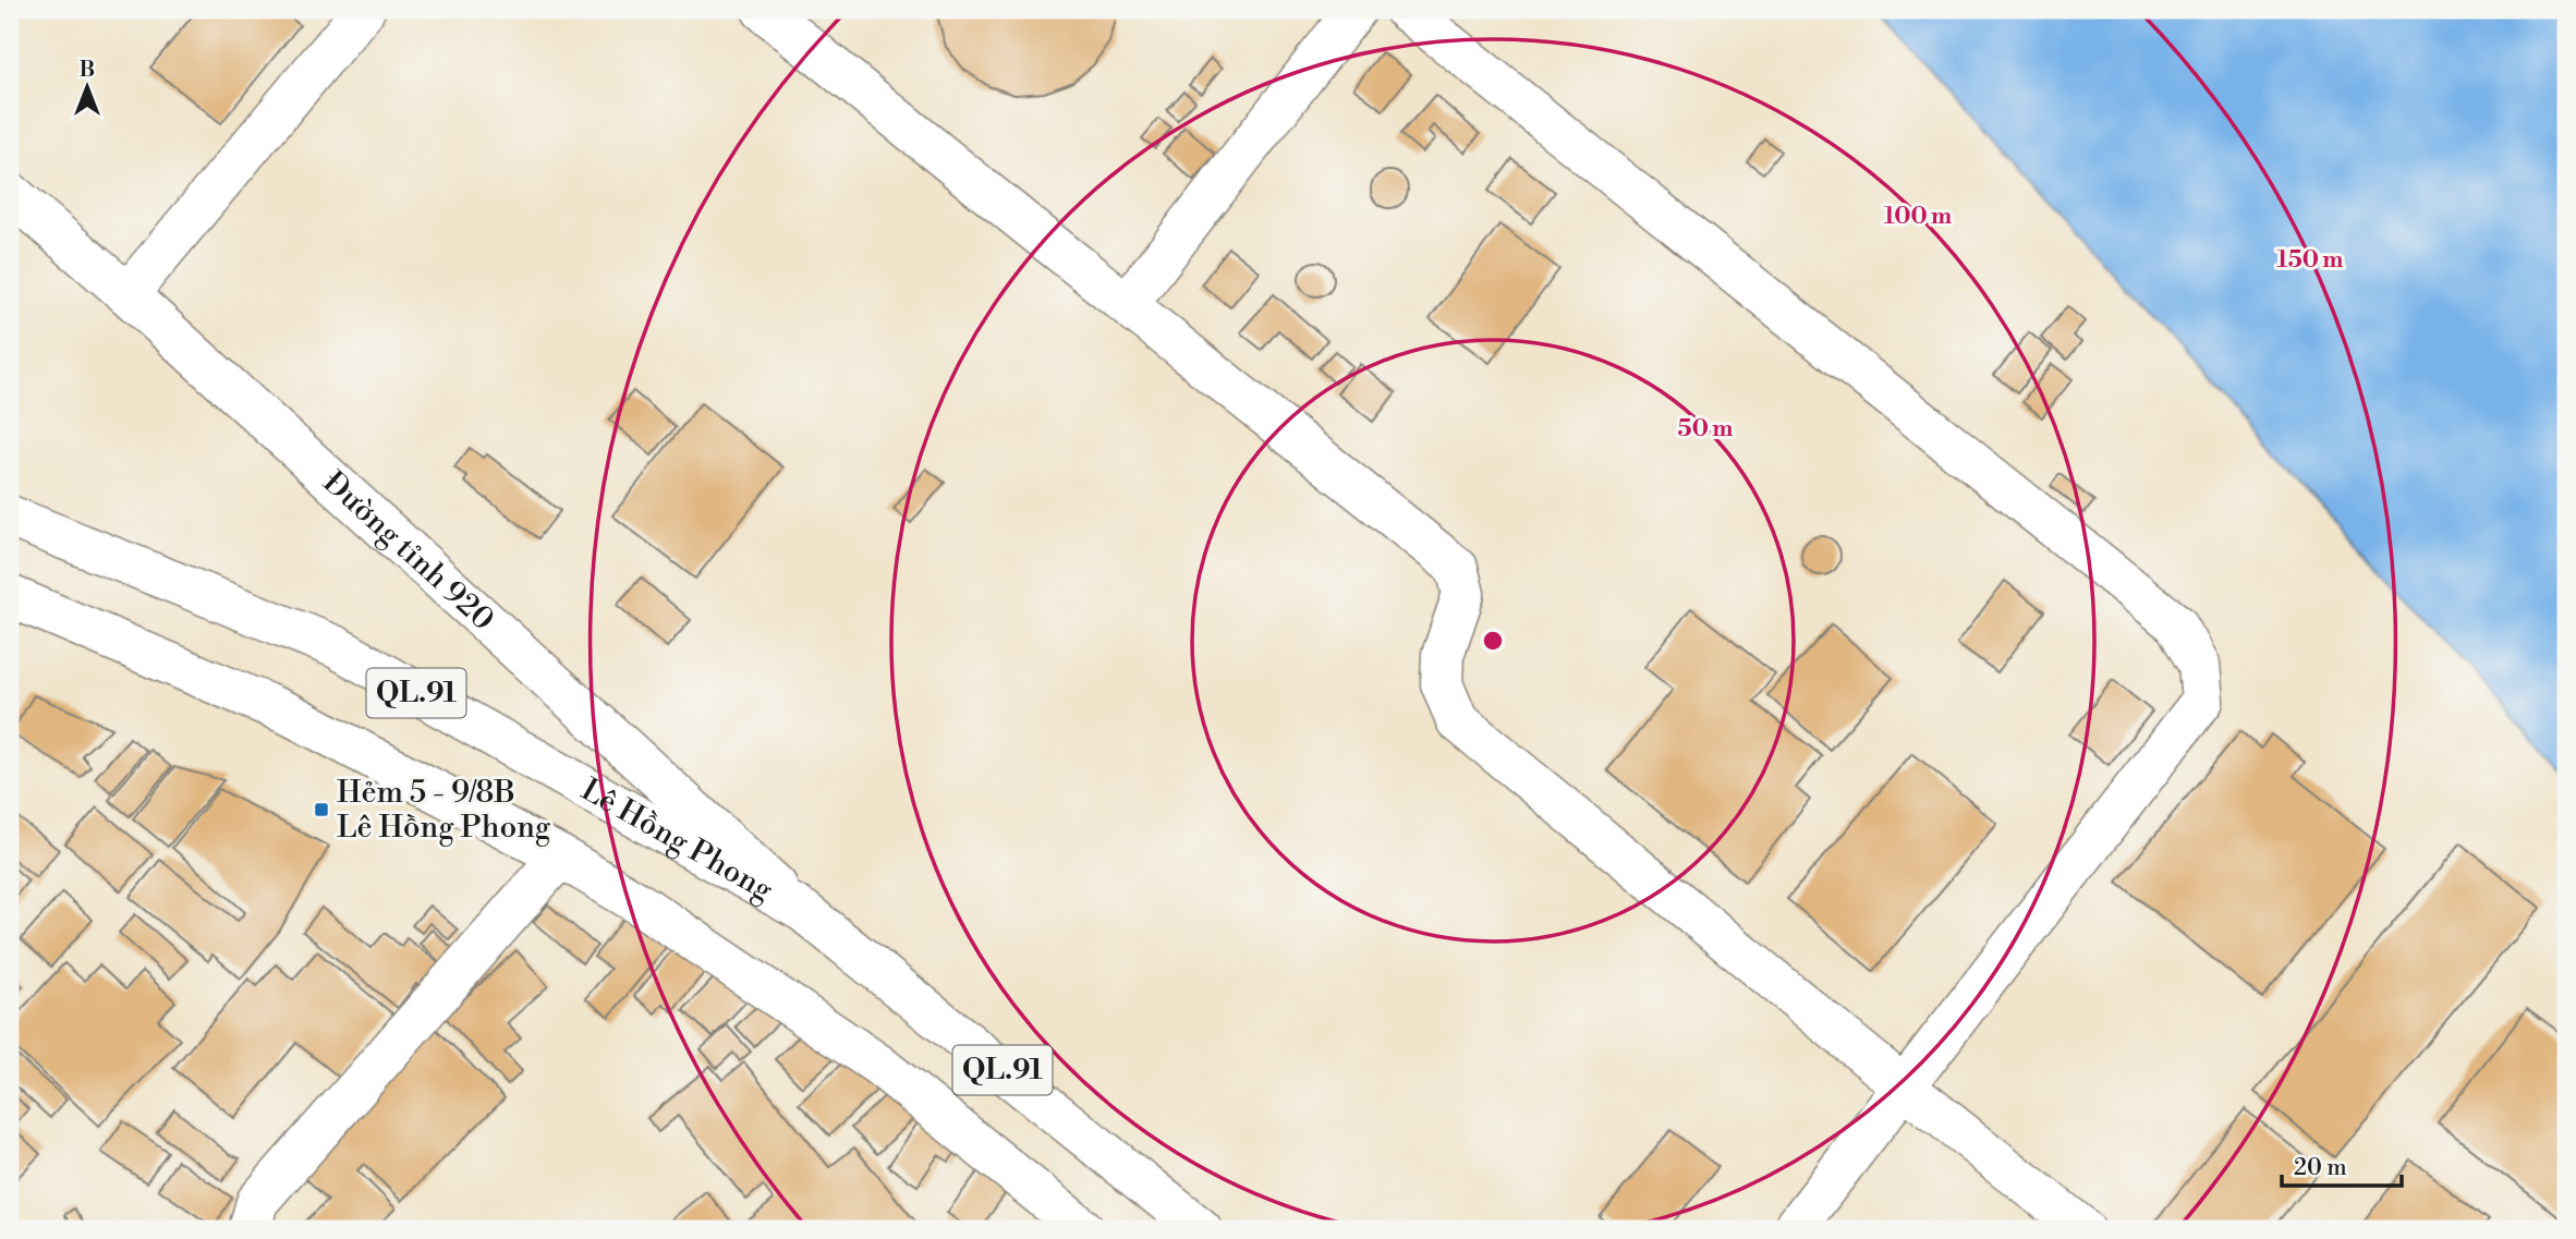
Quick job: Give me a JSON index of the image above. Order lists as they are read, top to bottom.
{
  "streets": {
    "main road": ["Đường tỉnh 920", "QL.91", "Lê Hồng Phong"]
  },
  "crossings": [
    ["Đường tỉnh 920", "Lê Hồng Phong"]
  ],
  "places": {
    "transit": ["Hẻm 5 - 9/8B Lê Hồng Phong"]
  },
  "scale_bar": "20 m",
  "north": "top",
  "rings": ["100 m", "150 m", "50 m"]
}
